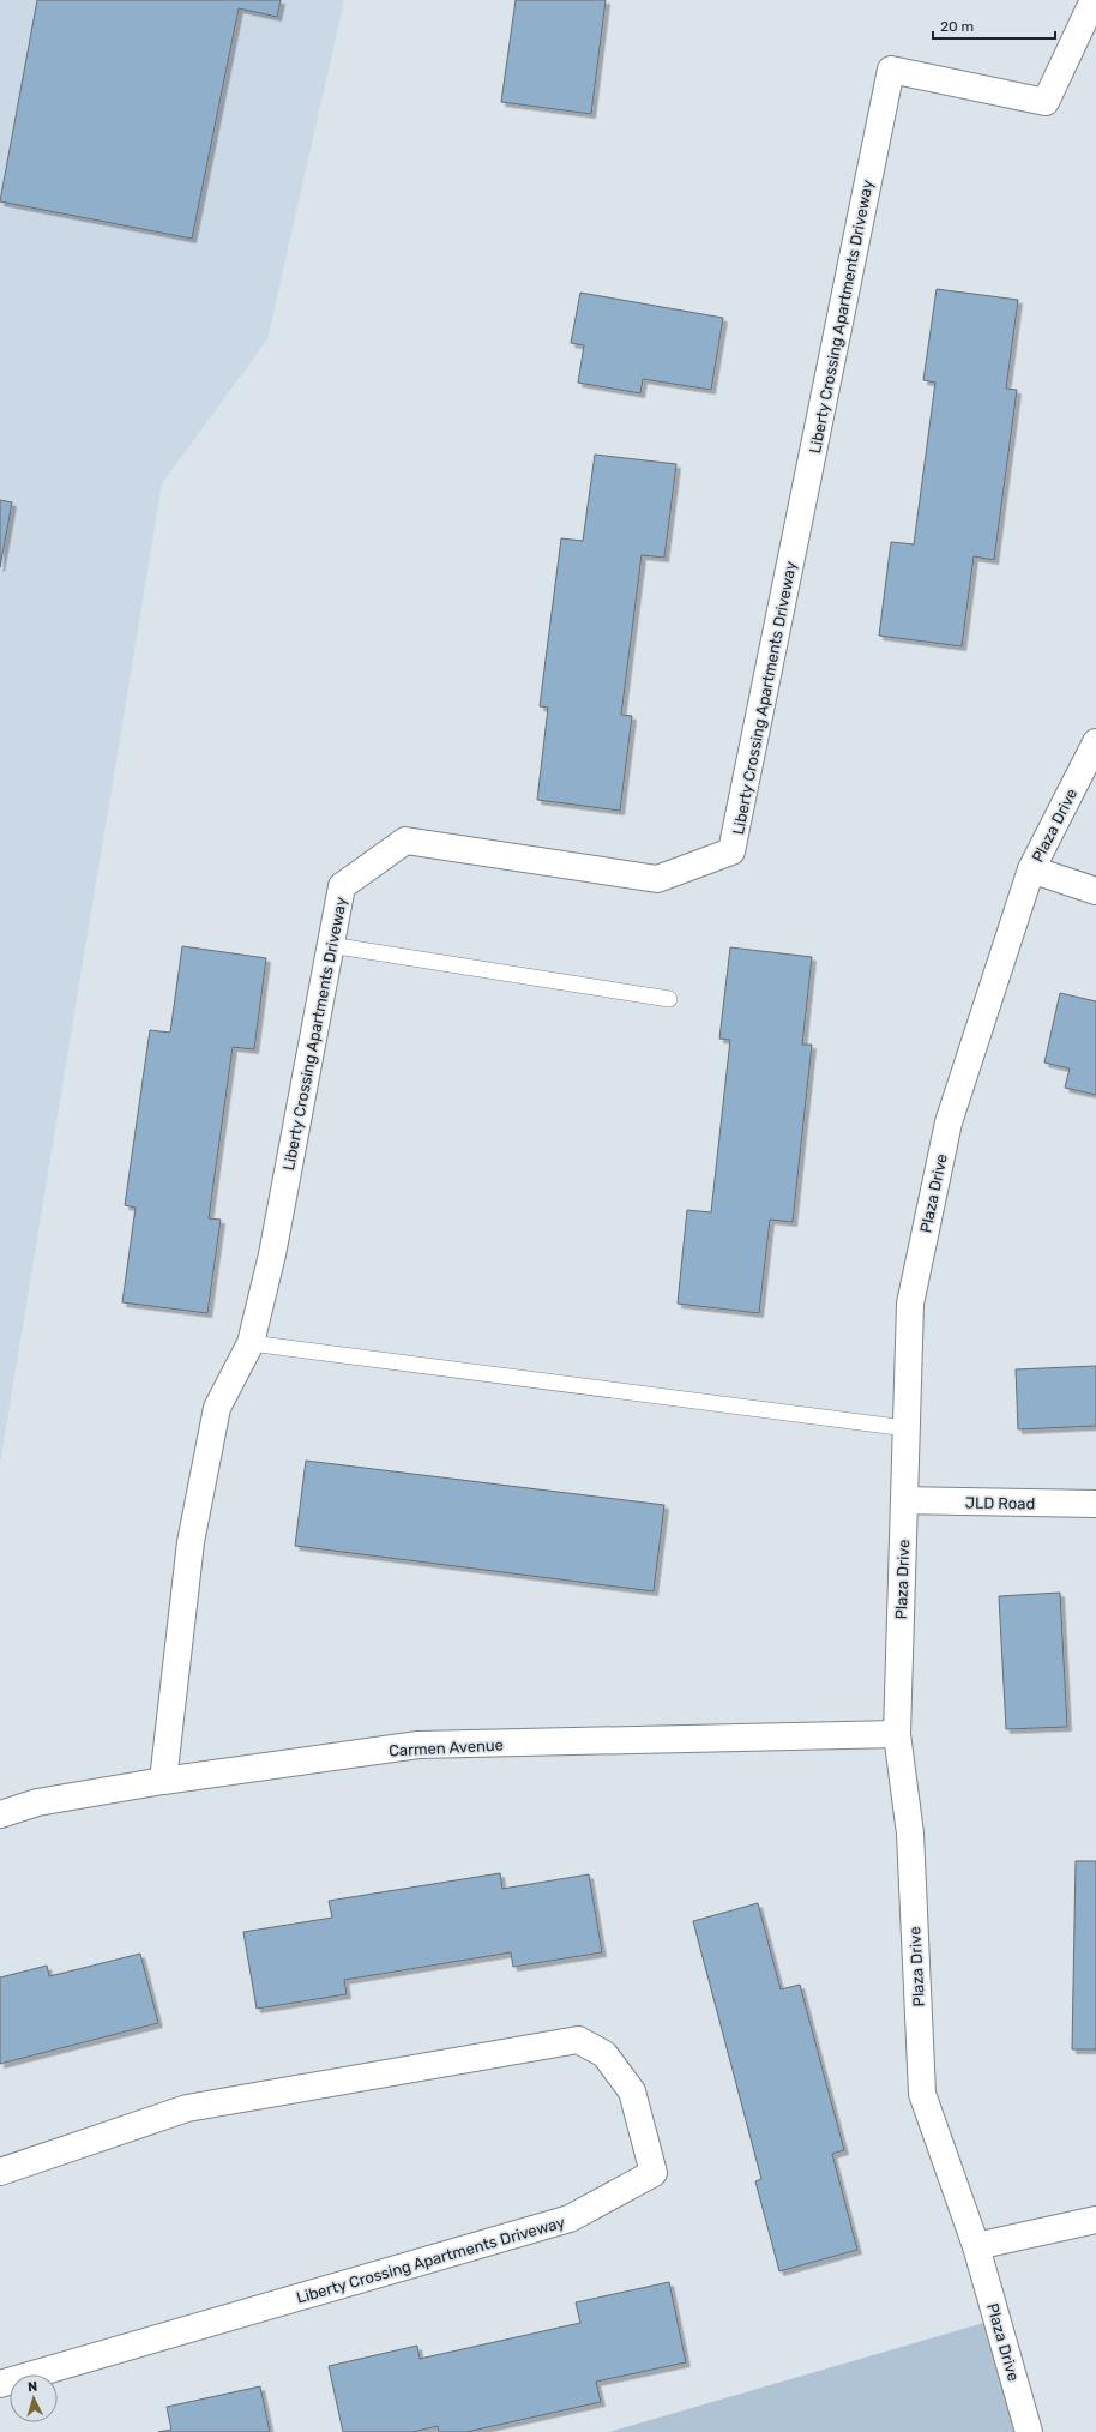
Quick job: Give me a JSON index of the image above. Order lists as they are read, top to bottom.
{
  "streets": {
    "street": [
      "Liberty Crossing Apartments Driveway",
      "Plaza Drive",
      "JLD Road",
      "Carmen Avenue"
    ]
  },
  "crossings": [
    ["Liberty Crossing Apartments Driveway", "Carmen Avenue"],
    ["Plaza Drive", "JLD Road"],
    ["Plaza Drive", "Carmen Avenue"]
  ],
  "scale_bar": "20 m",
  "north": "top"
}
